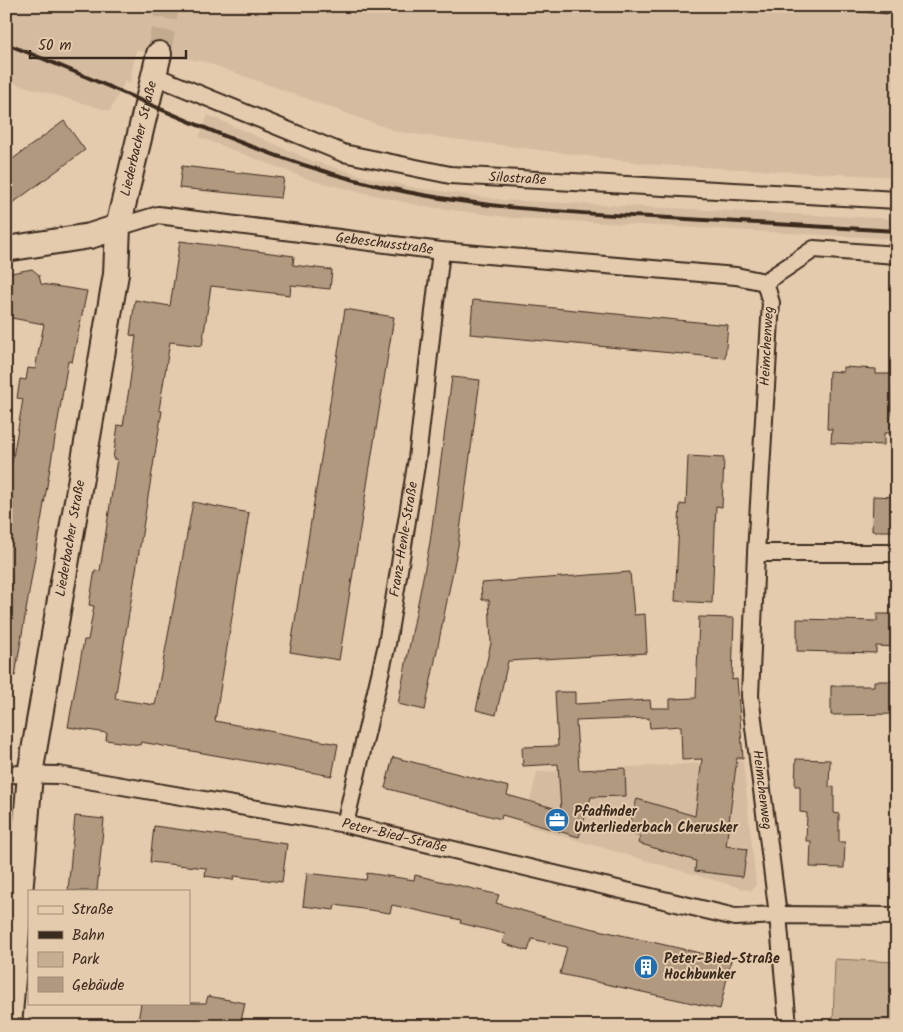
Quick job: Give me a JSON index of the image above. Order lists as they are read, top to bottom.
{
  "streets": {
    "street": [
      "Liederbacher Straße",
      "Silostraße",
      "Gebeschusstraße",
      "Heimchenweg",
      "Franz-Henle-Straße",
      "Peter-Bied-Straße"
    ]
  },
  "crossings": [
    ["Liederbacher Straße", "Silostraße"],
    ["Liederbacher Straße", "Gebeschusstraße"],
    ["Liederbacher Straße", "Peter-Bied-Straße"],
    ["Gebeschusstraße", "Heimchenweg"],
    ["Gebeschusstraße", "Franz-Henle-Straße"],
    ["Heimchenweg", "Peter-Bied-Straße"],
    ["Franz-Henle-Straße", "Peter-Bied-Straße"]
  ],
  "places": {
    "office": ["Pfadfinder Unterliederbach Cherusker"],
    "building": ["Peter-Bied-Straße Hochbunker"]
  },
  "legend": [
    "Straße",
    "Bahn",
    "Park",
    "Gebäude"
  ],
  "scale_bar": "50 m"
}
